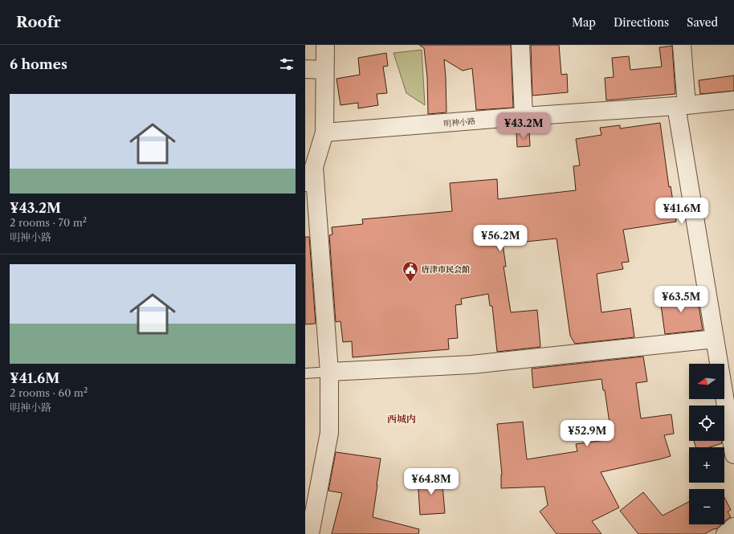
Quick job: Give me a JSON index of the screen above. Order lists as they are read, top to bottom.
{
  "streets": {
    "street": ["明神小路"]
  },
  "districts": ["西城内"],
  "places": {
    "public building": ["唐津市民会館"]
  },
  "north": "left",
  "page": {
    "header": "Roofr",
    "nav": ["Map", "Directions", "Saved"],
    "heading": "6 homes",
    "list": [
      {
        "name": "¥43.2M",
        "note": "2 rooms · 70 m² · 明神小路"
      },
      {
        "name": "¥41.6M",
        "note": "2 rooms · 60 m² · 明神小路"
      }
    ],
    "price": [
      "¥43.2M",
      "¥41.6M",
      "¥56.2M",
      "¥63.5M",
      "¥52.9M",
      "¥64.8M"
    ],
    "map_buttons": ["+", "−"]
  }
}
